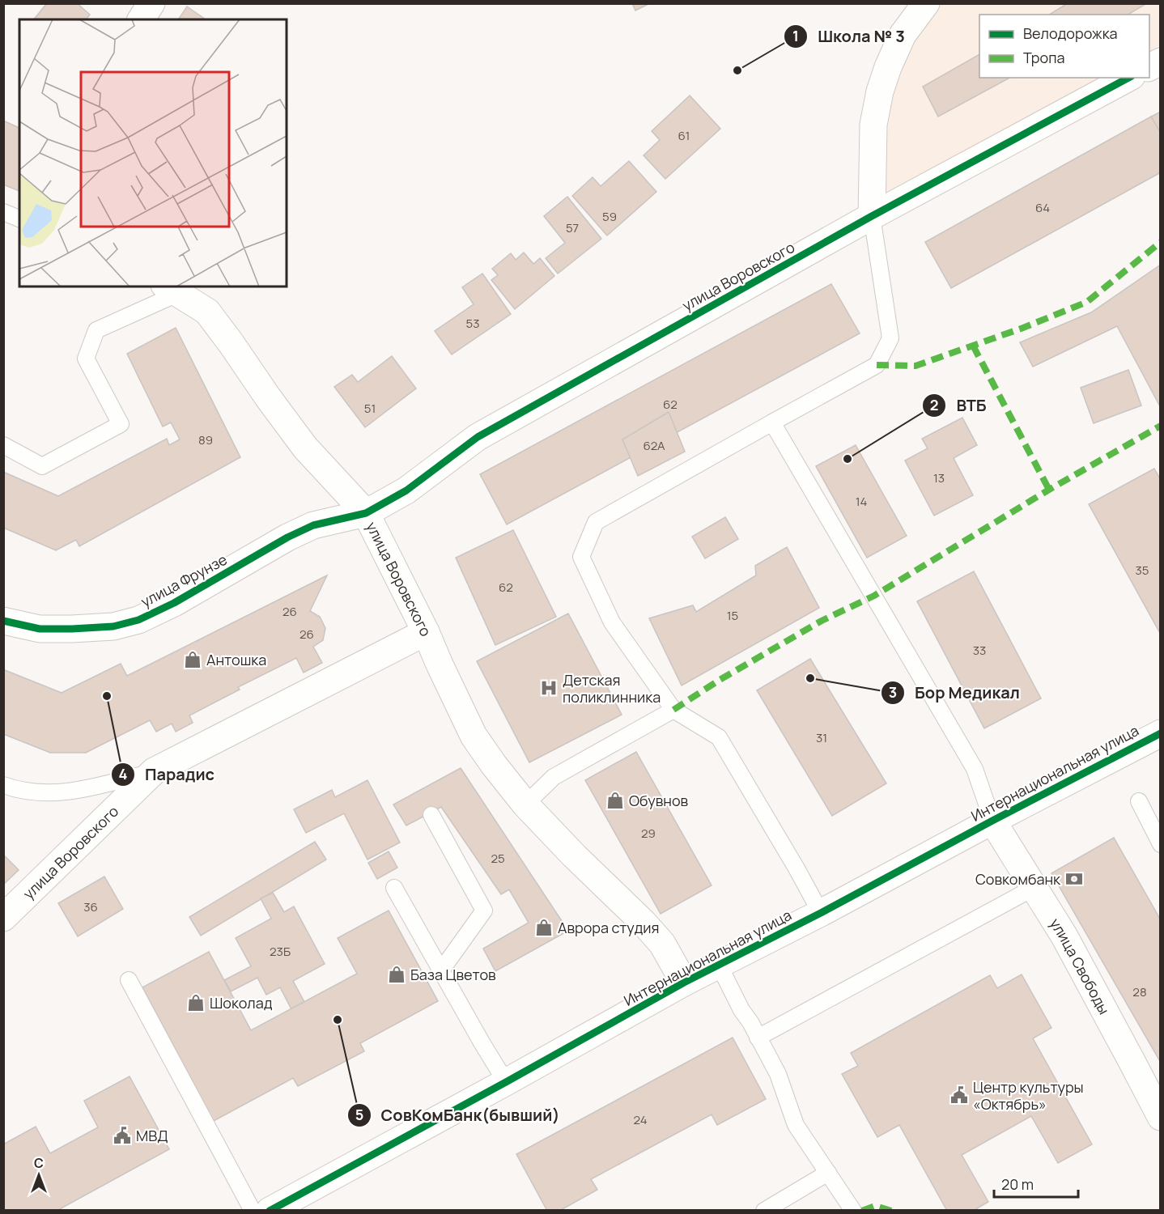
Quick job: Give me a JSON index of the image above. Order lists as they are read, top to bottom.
{
  "streets": {
    "street": [
      "улица Воровского",
      "улица Фрунзе",
      "Интернациональная улица",
      "улица Свободы"
    ]
  },
  "crossings": [
    ["улица Воровского", "улица Фрунзе"],
    ["Интернациональная улица", "улица Свободы"]
  ],
  "places": {
    "other": [
      "Школа № 3",
      "ВТБ",
      "Бор Медикал",
      "Парадис",
      "СовКомБанк(бывший)"
    ],
    "shop": [
      "Антошка",
      "Обувнов",
      "Аврора студия",
      "База Цветов",
      "Шоколад"
    ],
    "hospital": ["Детская поликлинника"],
    "bank": ["Совкомбанк"],
    "public building": ["Центр культуры «Октябрь»", "МВД"]
  },
  "house_numbers": [
    "61",
    "64",
    "59",
    "57",
    "53",
    "62",
    "51",
    "89",
    "62А",
    "13",
    "14",
    "35",
    "62",
    "26",
    "15",
    "26",
    "33",
    "31",
    "29",
    "25",
    "36",
    "23Б",
    "28",
    "24"
  ],
  "legend": ["Велодорожка", "Тропа"],
  "scale_bar": "20 m",
  "north": "top"
}
